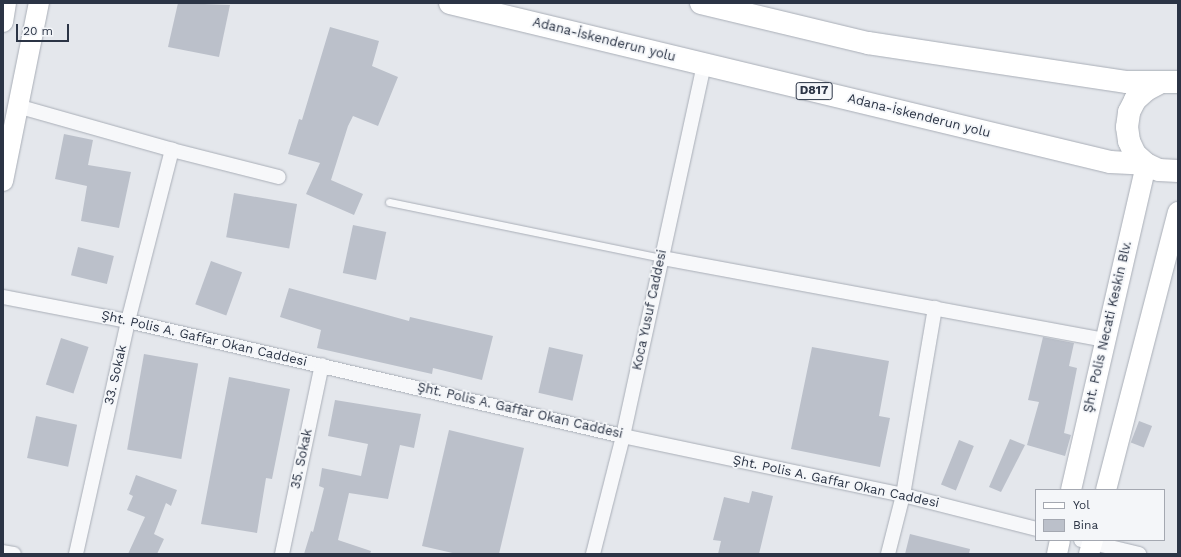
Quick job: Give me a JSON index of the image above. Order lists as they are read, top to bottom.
{
  "streets": {
    "highway": ["Adana-İskenderun yolu", "D817"],
    "street": [
      "Koca Yusuf Caddesi",
      "Şht. Polis Necati Keskin Blv.",
      "Şht. Polis A. Gaffar Okan Caddesi",
      "33. Sokak",
      "35. Sokak"
    ]
  },
  "crossings": [
    ["Adana-İskenderun yolu", "Koca Yusuf Caddesi"],
    ["Adana-İskenderun yolu", "Şht. Polis Necati Keskin Blv."],
    ["Koca Yusuf Caddesi", "Şht. Polis A. Gaffar Okan Caddesi"],
    ["Şht. Polis A. Gaffar Okan Caddesi", "33. Sokak"],
    ["Şht. Polis A. Gaffar Okan Caddesi", "35. Sokak"]
  ],
  "legend": ["Yol", "Bina"],
  "scale_bar": "20 m"
}
